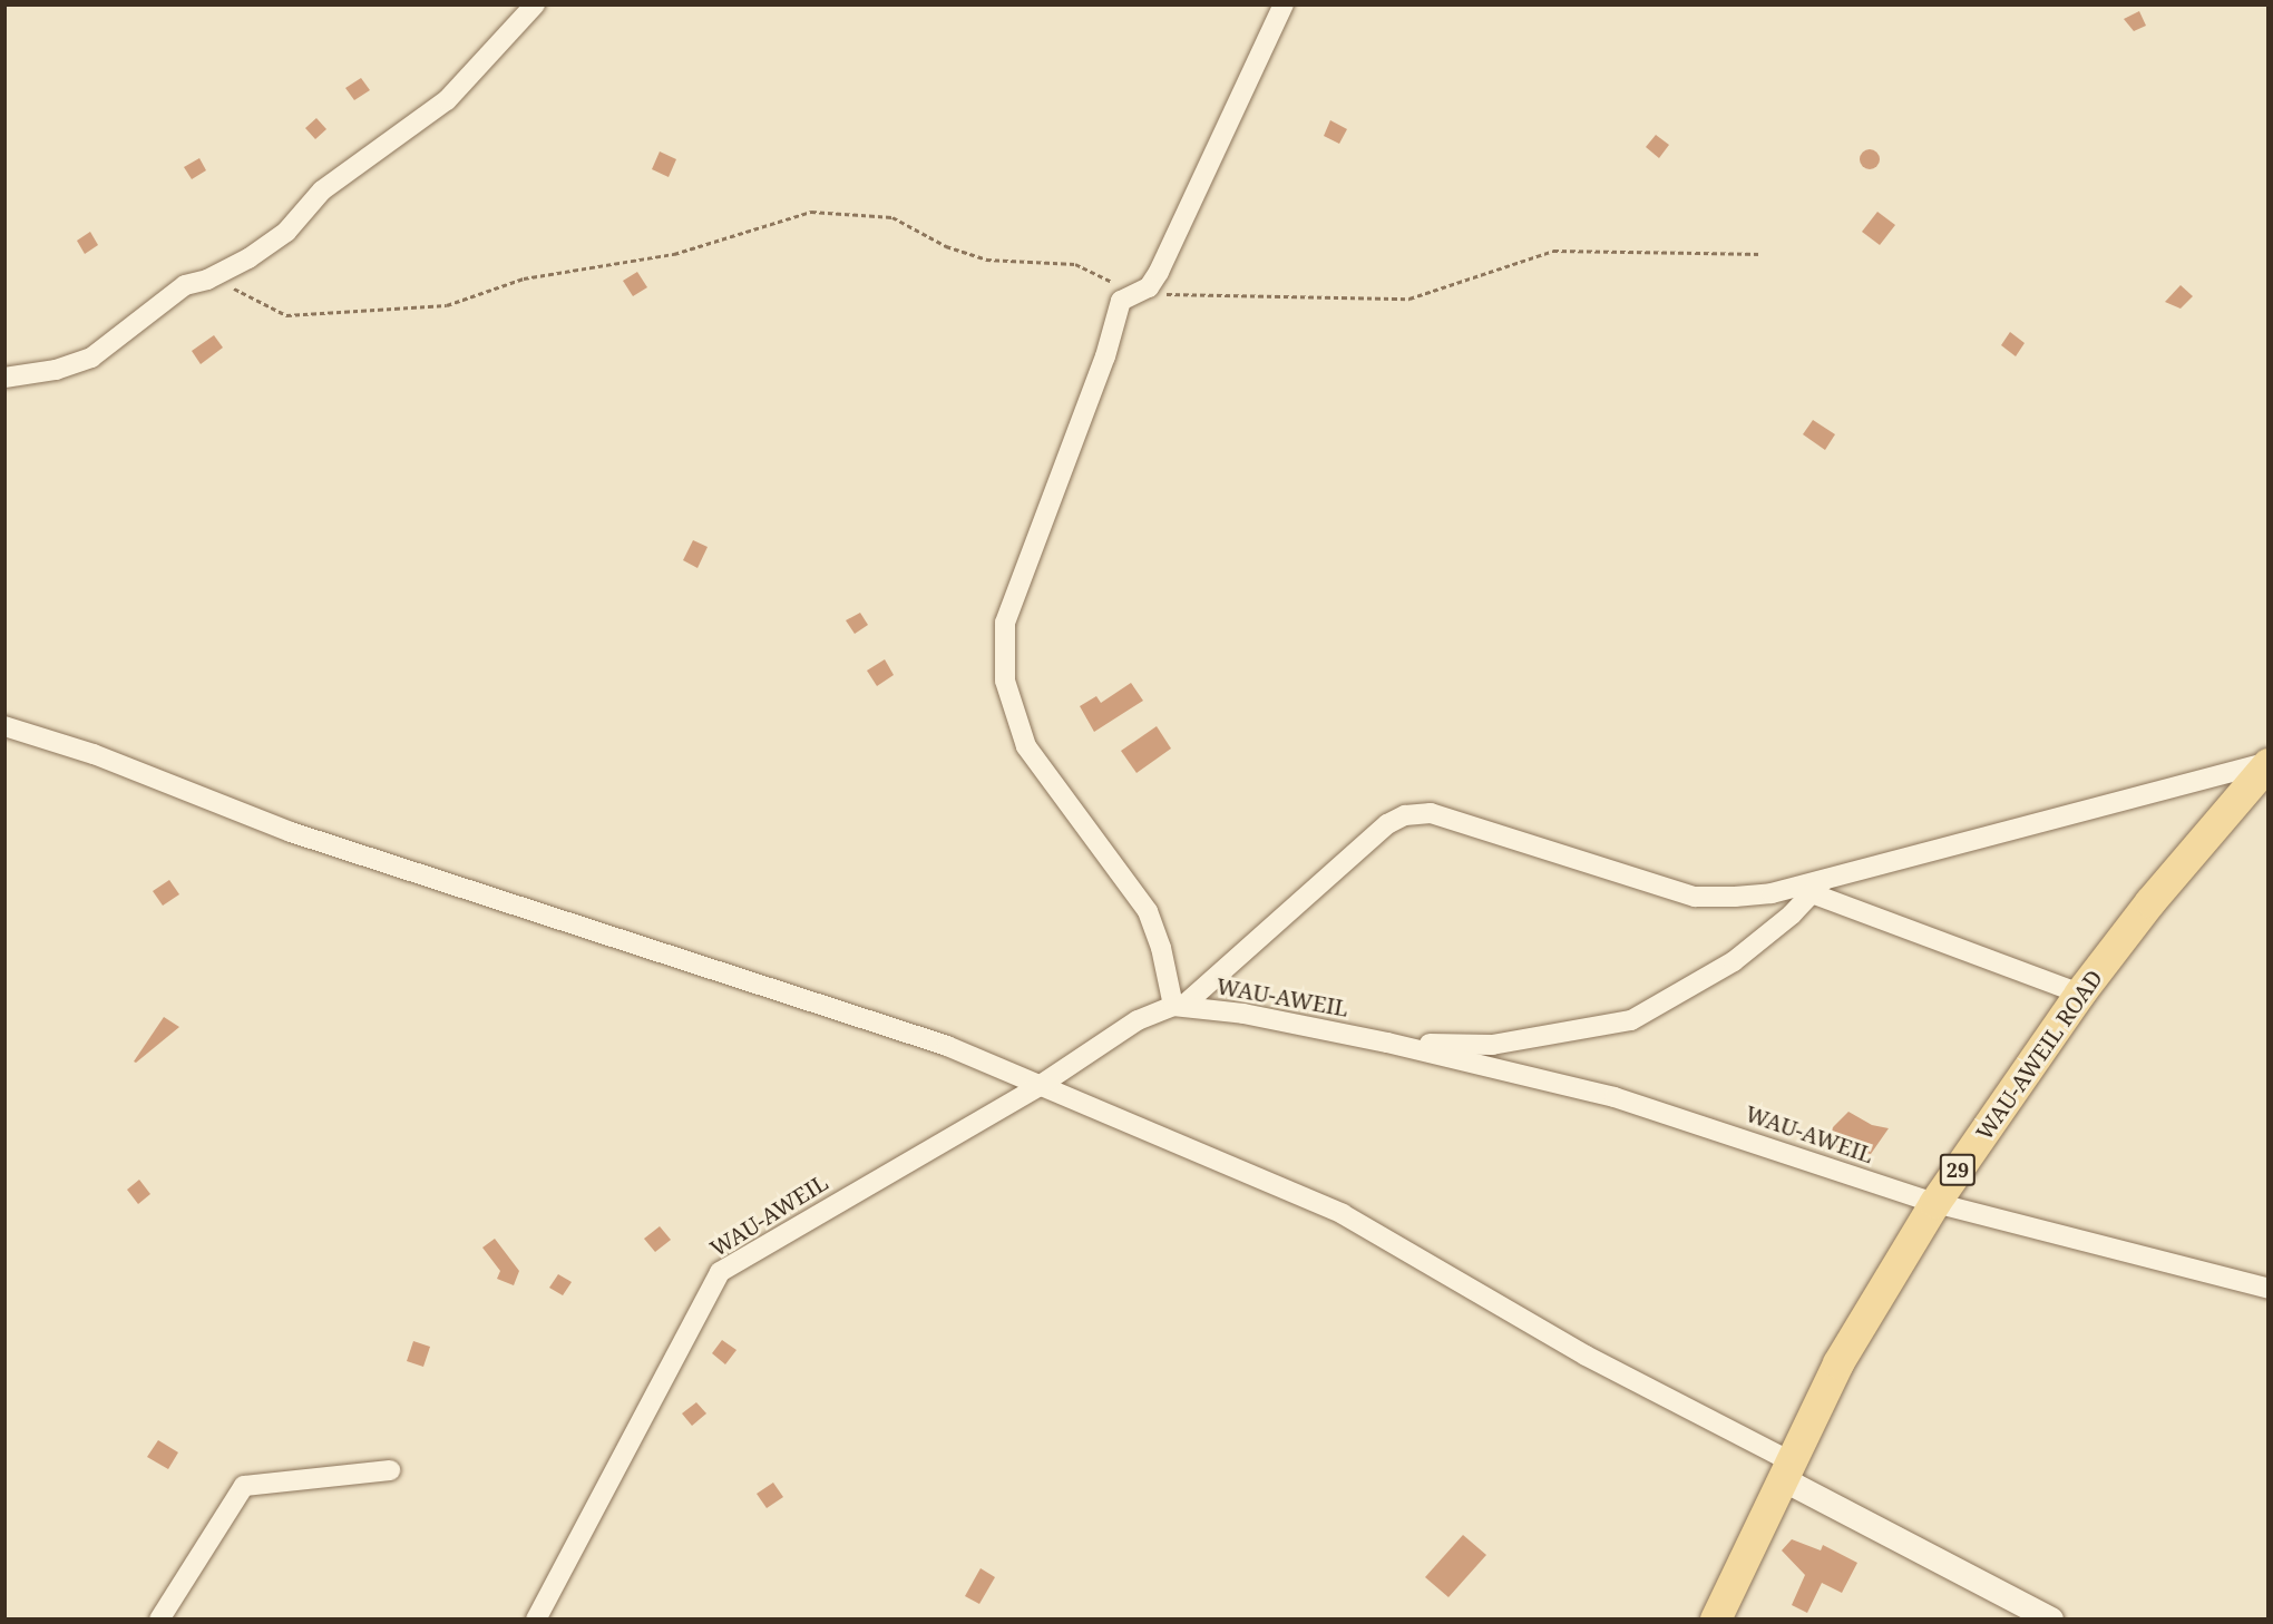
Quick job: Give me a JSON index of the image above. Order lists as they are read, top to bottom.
{
  "streets": {
    "main road": ["WAU-AWEIL ROAD", "29"],
    "street": ["WAU-AWEIL"]
  },
  "crossings": [
    ["WAU-AWEIL", "WAU-AWEIL ROAD"]
  ]
}
